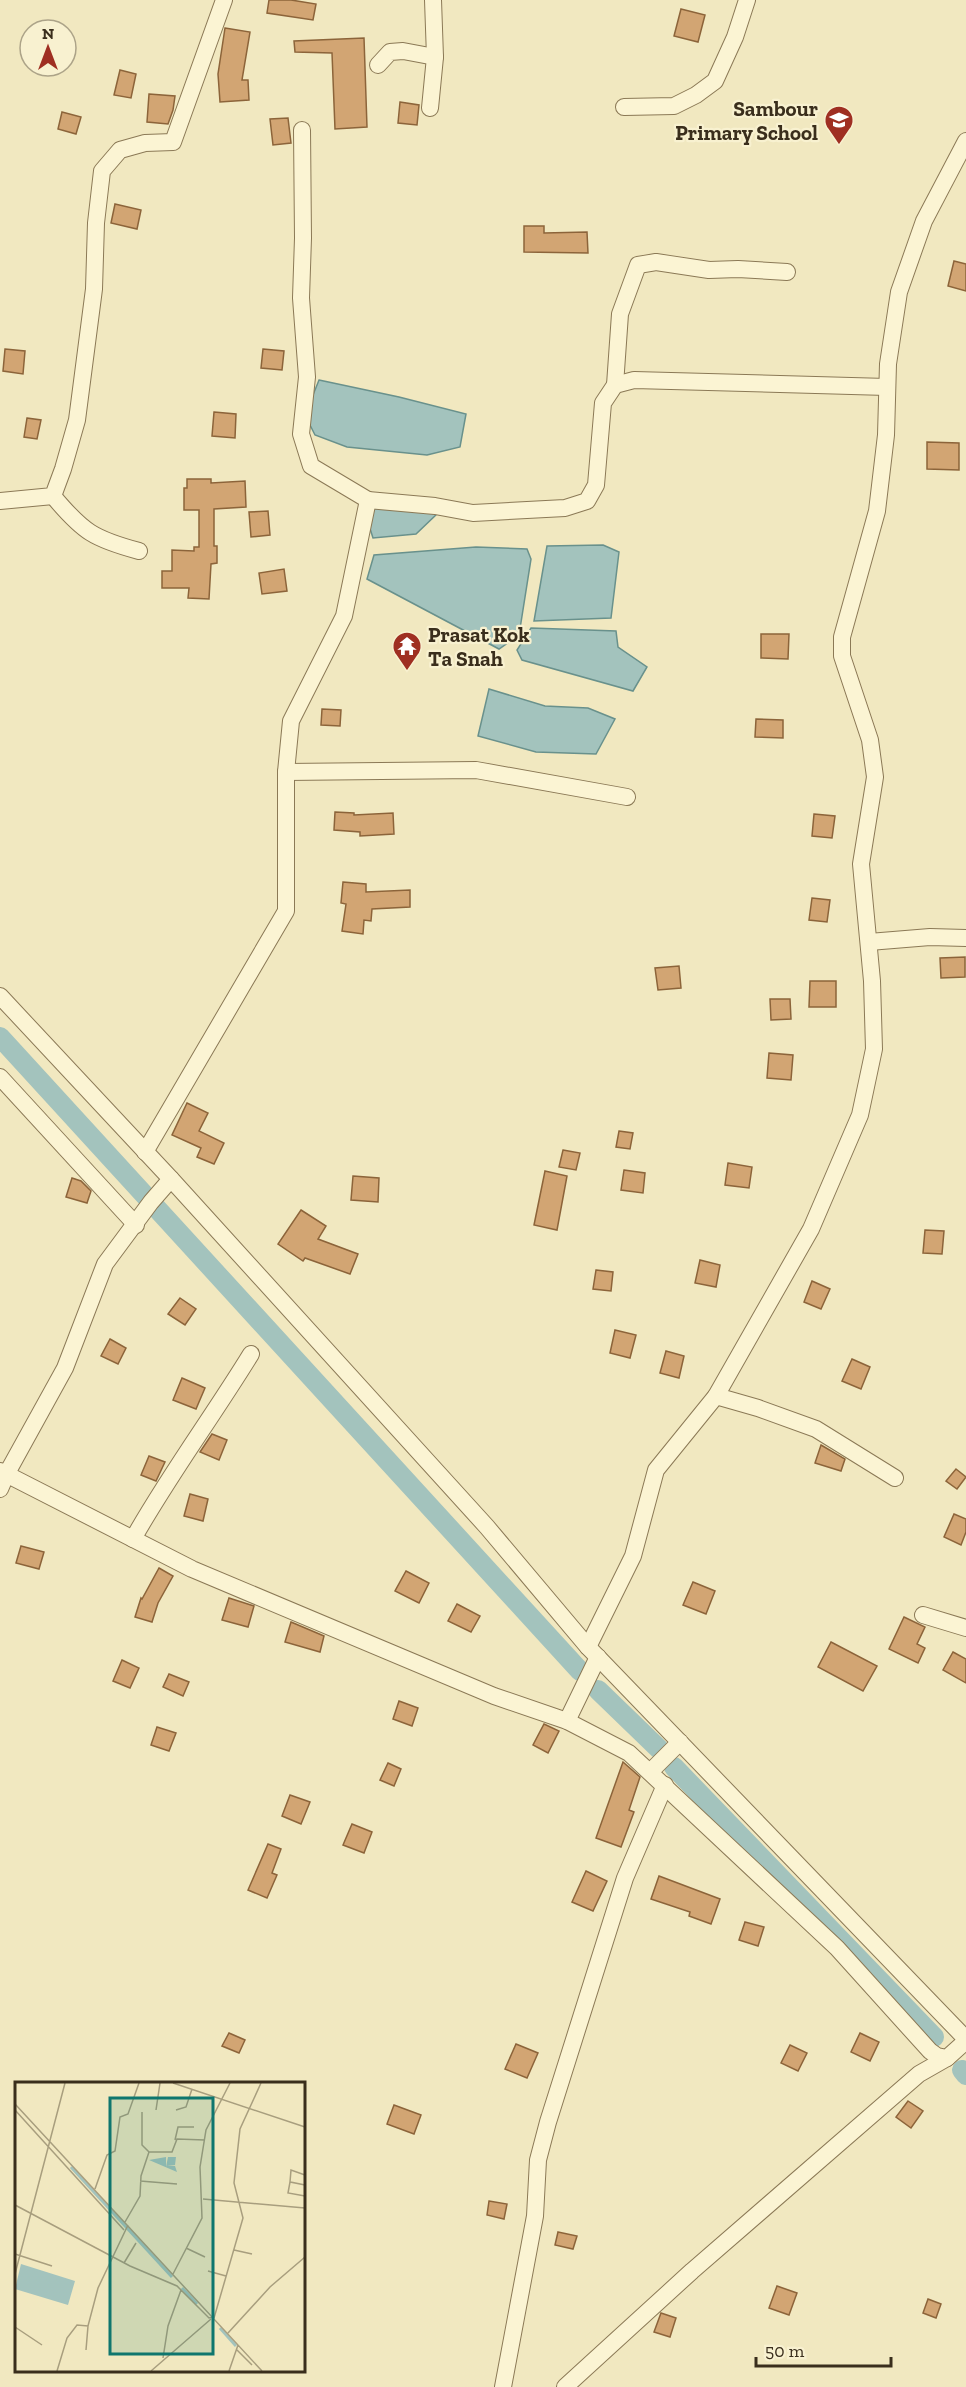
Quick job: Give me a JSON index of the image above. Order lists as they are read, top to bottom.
{
  "places": {
    "school or university": ["Sambour Primary School"],
    "temple": ["Prasat Kok Ta Snah"]
  },
  "scale_bar": "50 m",
  "north": "top"
}
